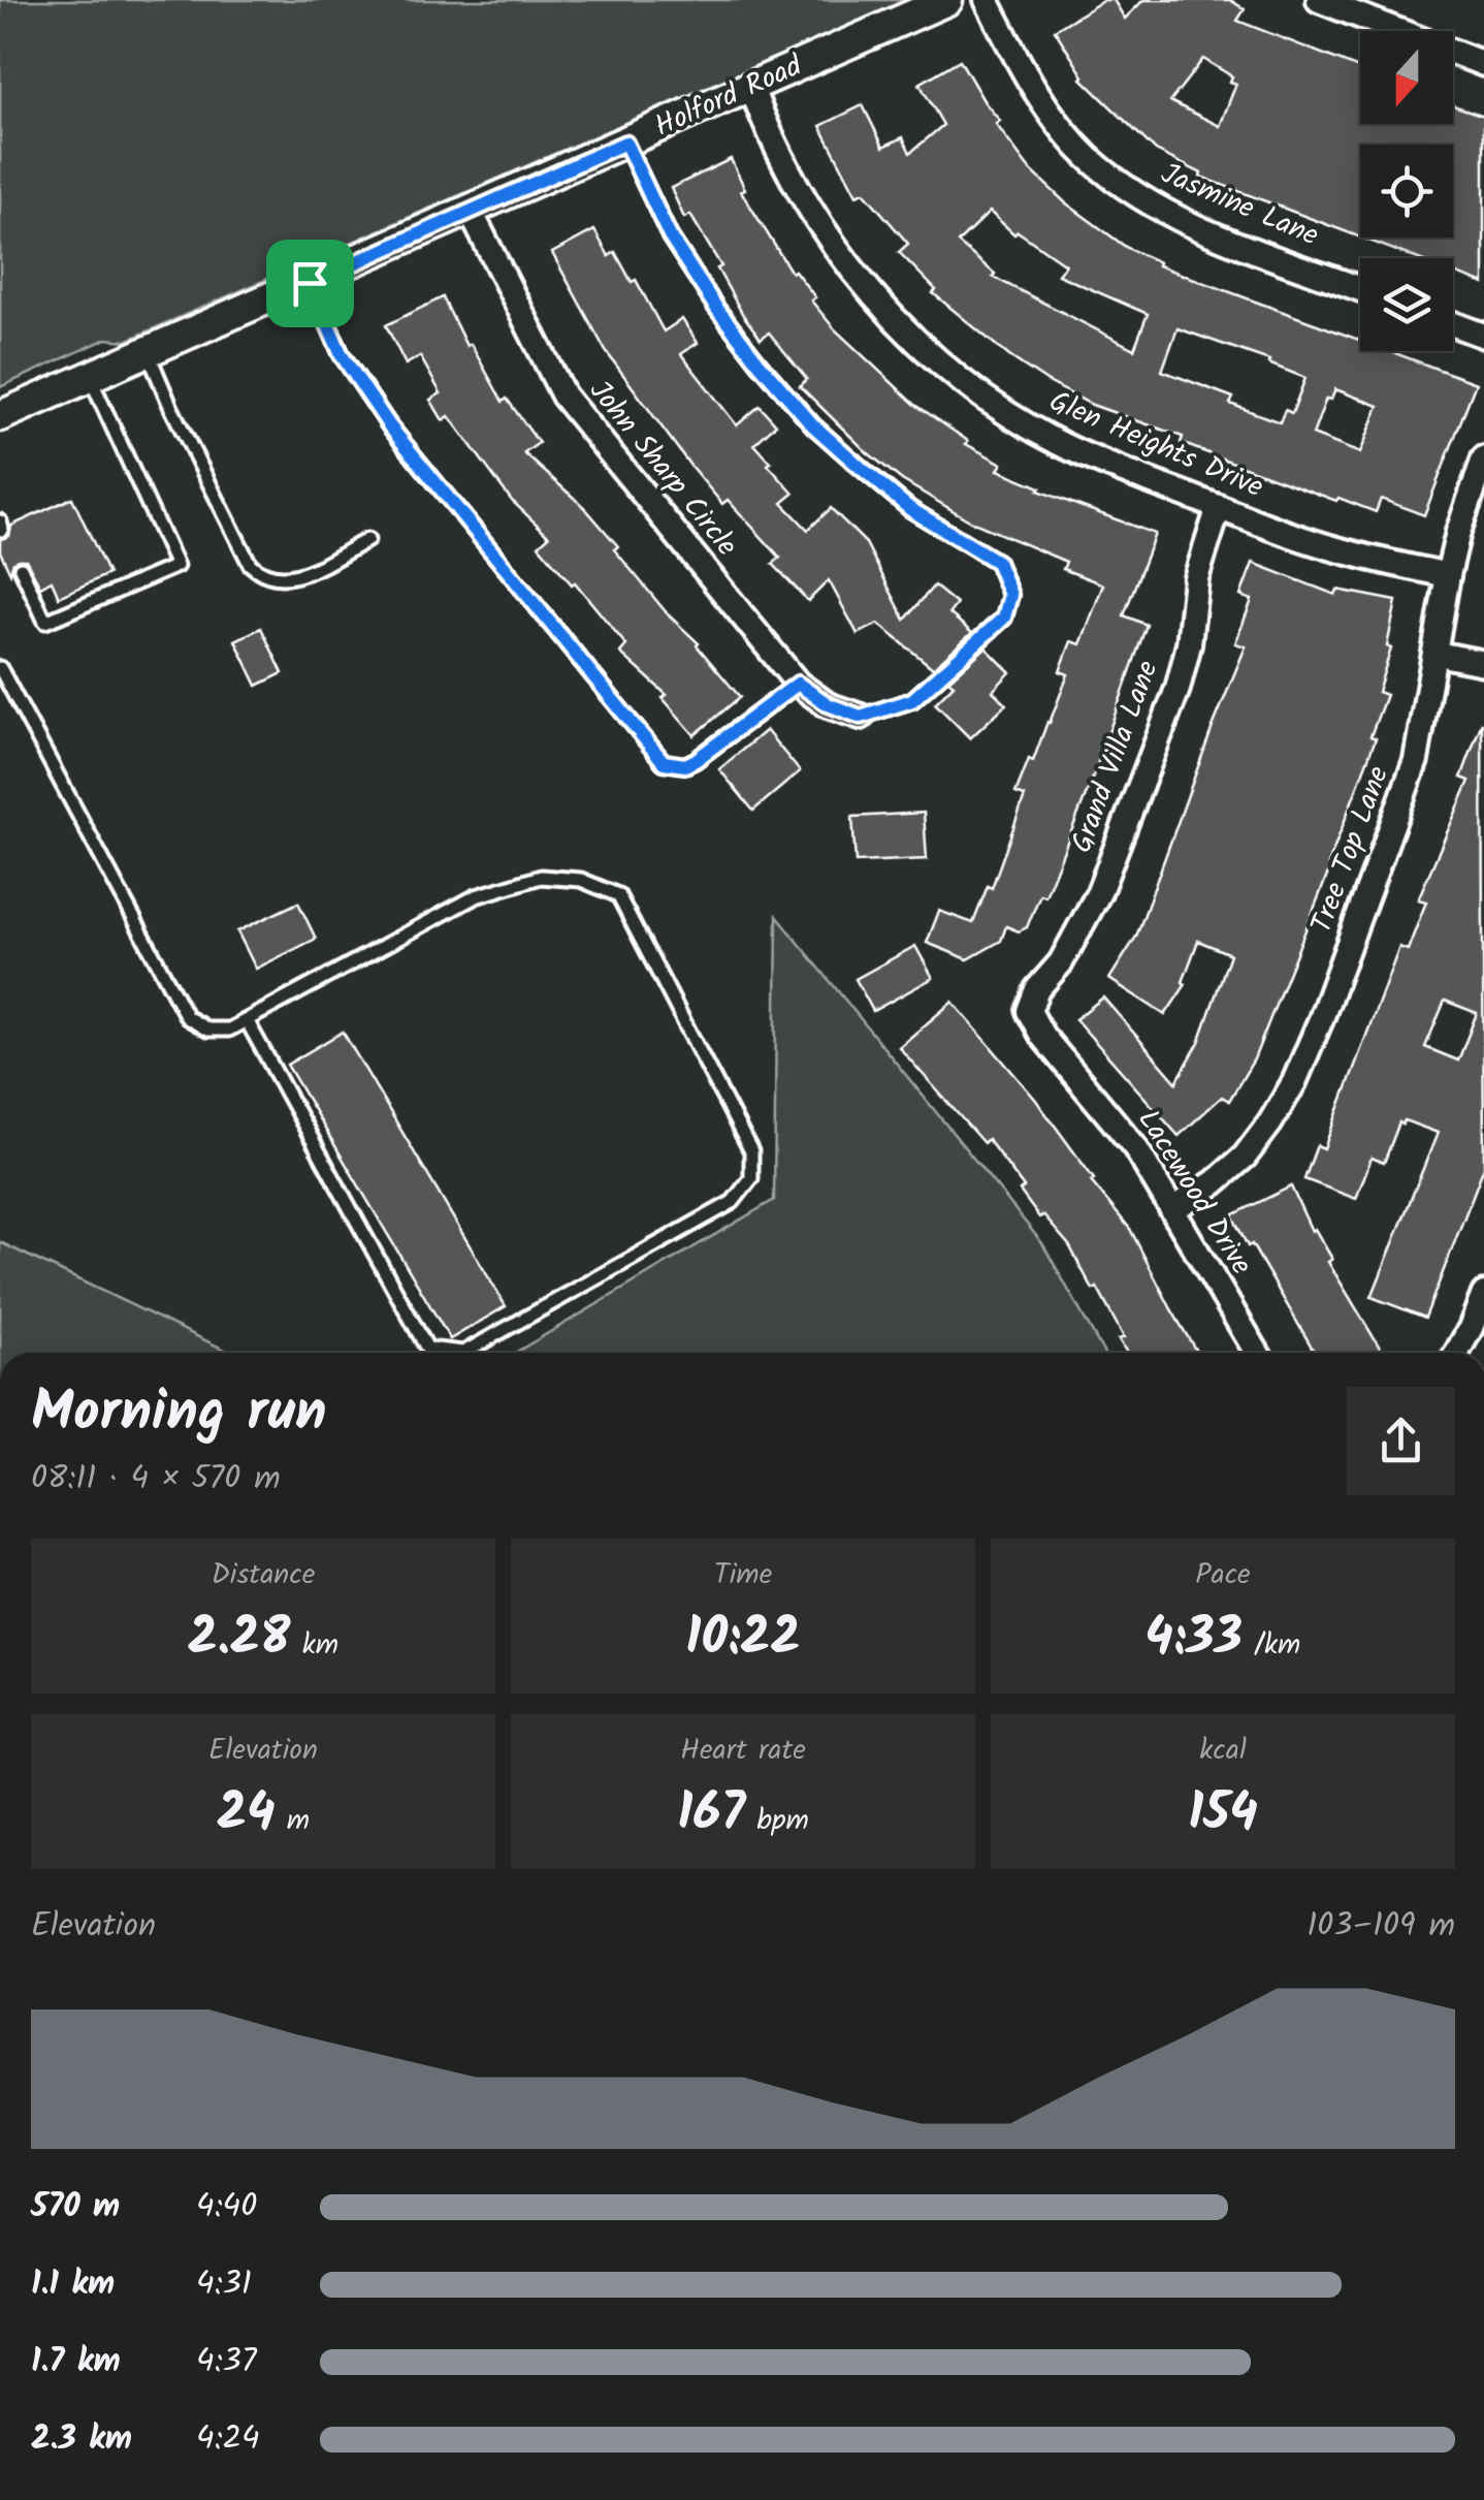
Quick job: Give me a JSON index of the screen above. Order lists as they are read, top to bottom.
{
  "streets": {
    "street": [
      "Holford Road",
      "Jasmine Lane",
      "Glen Heights Drive",
      "John Sharp Circle",
      "Grand Villa Lane",
      "Tree Top Lane",
      "Lacewood Drive"
    ]
  },
  "crossings": [
    ["Holford Road", "Glen Heights Drive"],
    ["Holford Road", "John Sharp Circle"],
    ["Glen Heights Drive", "Grand Villa Lane"],
    ["Glen Heights Drive", "Tree Top Lane"],
    ["Grand Villa Lane", "Lacewood Drive"],
    ["Tree Top Lane", "Lacewood Drive"]
  ],
  "north": "bottom",
  "page": {
    "heading": ["Morning run", "08:11 · 4 × 570 m"],
    "stats": [
      ["Distance", "2.28 km"],
      ["Time", "10:22"],
      ["Pace", "4:33 /km"],
      ["Elevation", "24 m"],
      ["Heart rate", "167 bpm"],
      ["kcal", "154"]
    ],
    "chart": ["Elevation", "103–109 m"],
    "list": [
      {
        "name": "570 m",
        "note": "4:40"
      },
      {
        "name": "1.1 km",
        "note": "4:31"
      },
      {
        "name": "1.7 km",
        "note": "4:37"
      },
      {
        "name": "2.3 km",
        "note": "4:24"
      }
    ]
  }
}
